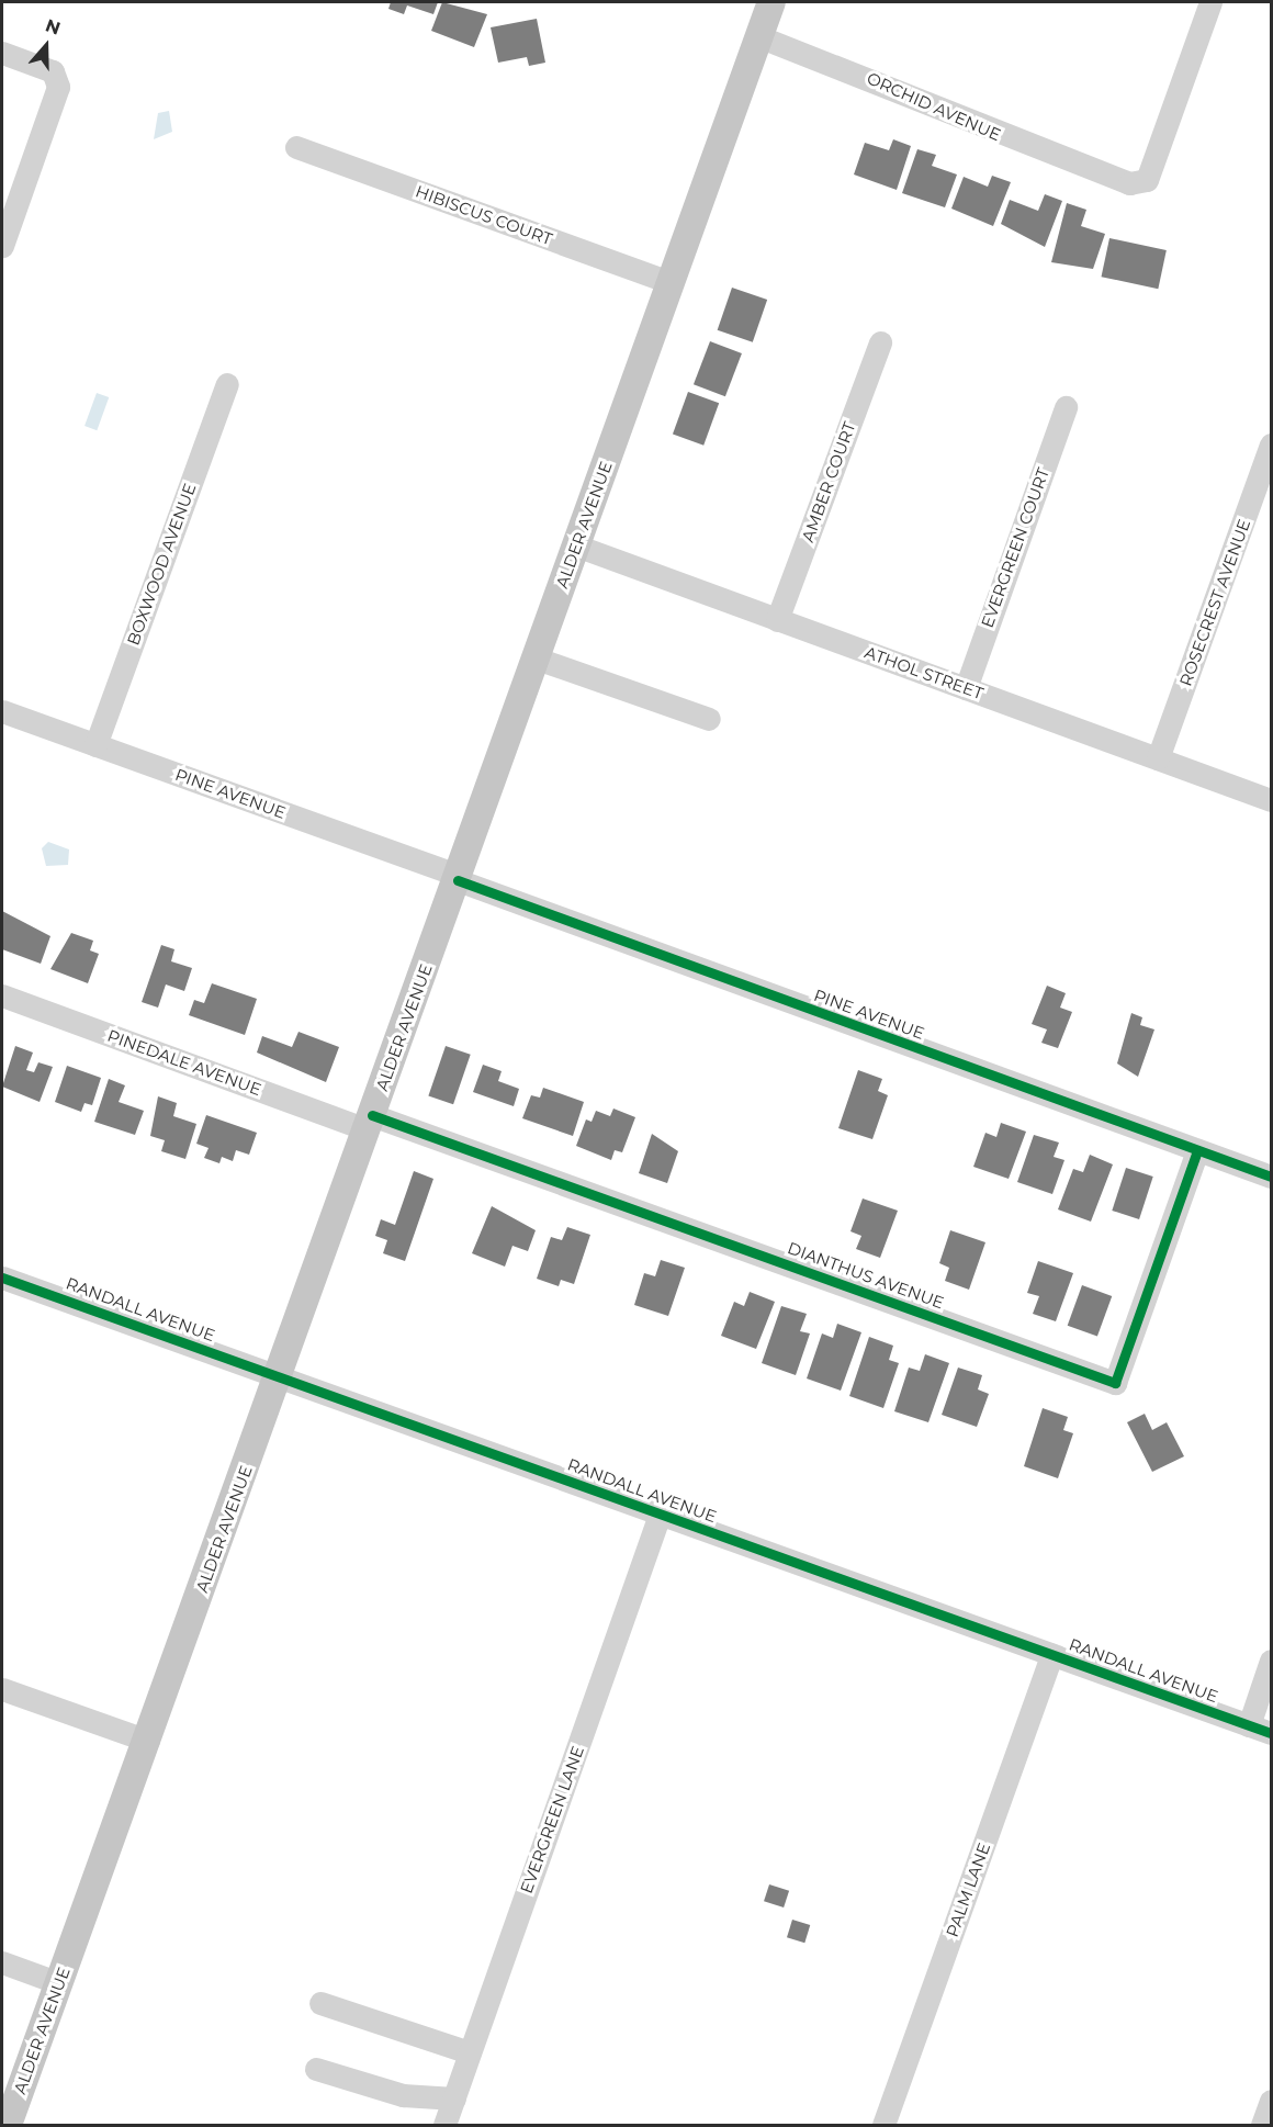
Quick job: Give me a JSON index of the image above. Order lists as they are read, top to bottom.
{
  "streets": {
    "main road": ["ALDER AVENUE"],
    "street": [
      "ORCHID AVENUE",
      "HIBISCUS COURT",
      "AMBER COURT",
      "EVERGREEN COURT",
      "BOXWOOD AVENUE",
      "ROSECREST AVENUE",
      "ATHOL STREET",
      "PINE AVENUE",
      "PINEDALE AVENUE",
      "DIANTHUS AVENUE",
      "RANDALL AVENUE",
      "EVERGREEN LANE",
      "PALM LANE"
    ]
  },
  "crossings": [
    ["ORCHID AVENUE", "ALDER AVENUE"],
    ["HIBISCUS COURT", "ALDER AVENUE"],
    ["AMBER COURT", "ATHOL STREET"],
    ["ALDER AVENUE", "ATHOL STREET"],
    ["ALDER AVENUE", "PINE AVENUE"],
    ["ALDER AVENUE", "PINEDALE AVENUE"],
    ["ALDER AVENUE", "DIANTHUS AVENUE"],
    ["ALDER AVENUE", "RANDALL AVENUE"],
    ["EVERGREEN COURT", "ATHOL STREET"],
    ["BOXWOOD AVENUE", "PINE AVENUE"],
    ["ROSECREST AVENUE", "ATHOL STREET"],
    ["PINE AVENUE", "DIANTHUS AVENUE"],
    ["PINEDALE AVENUE", "DIANTHUS AVENUE"],
    ["RANDALL AVENUE", "EVERGREEN LANE"],
    ["RANDALL AVENUE", "PALM LANE"]
  ],
  "north": "top"
}
